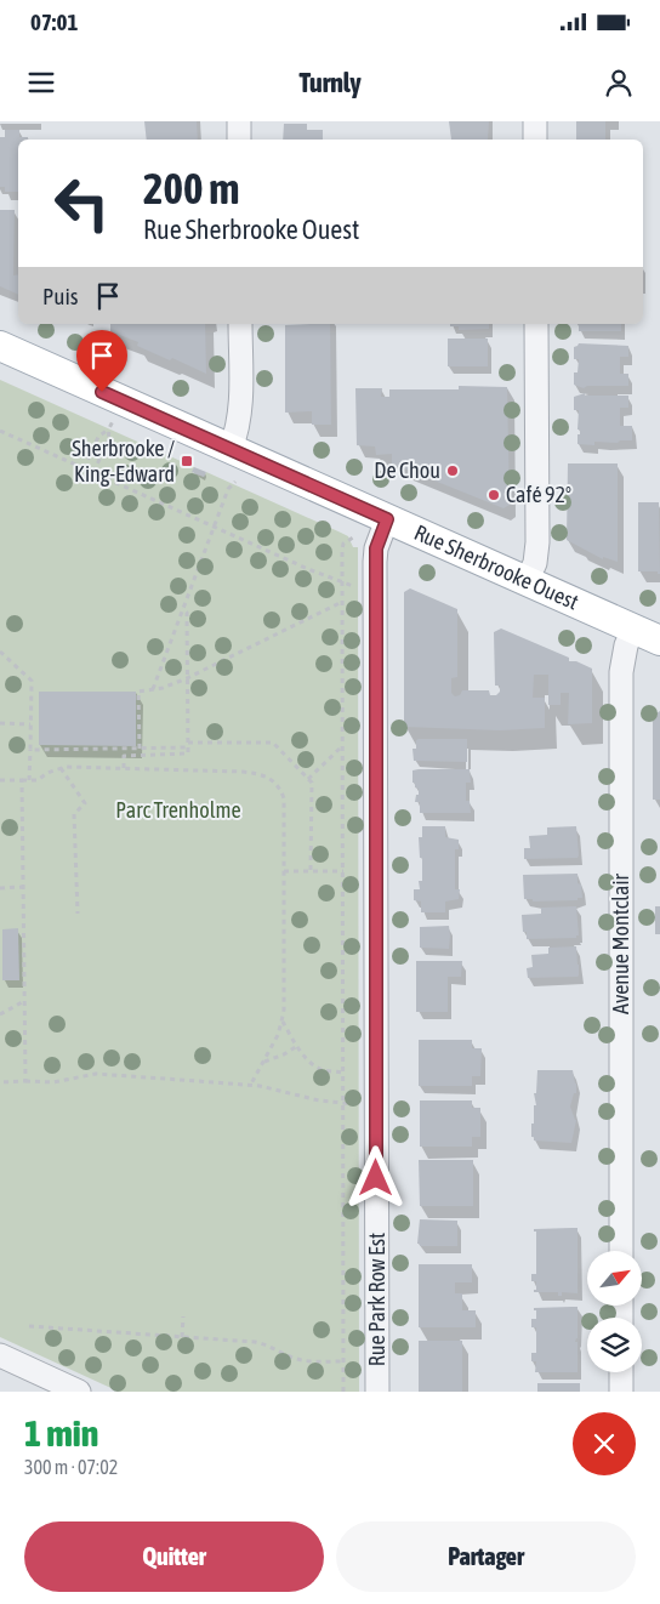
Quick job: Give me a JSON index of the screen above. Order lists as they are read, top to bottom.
{
  "streets": {
    "main road": ["Rue Sherbrooke Ouest"],
    "street": ["Avenue Montclair", "Rue Park Row Est"]
  },
  "crossings": [
    ["Rue Sherbrooke Ouest", "Avenue Montclair"],
    ["Rue Sherbrooke Ouest", "Rue Park Row Est"]
  ],
  "parks": ["Parc Trenholme"],
  "places": {
    "transit": ["Sherbrooke / King-Edward"],
    "other": ["De Chou", "Café 92°"]
  },
  "north": "top right",
  "page": {
    "status": "07:01",
    "header": "Turnly",
    "turn": ["200 m", "Rue Sherbrooke Ouest"],
    "then": "Puis",
    "heading": ["1 min", "300 m · 07:02"],
    "buttons": ["Quitter", "Partager"]
  }
}
